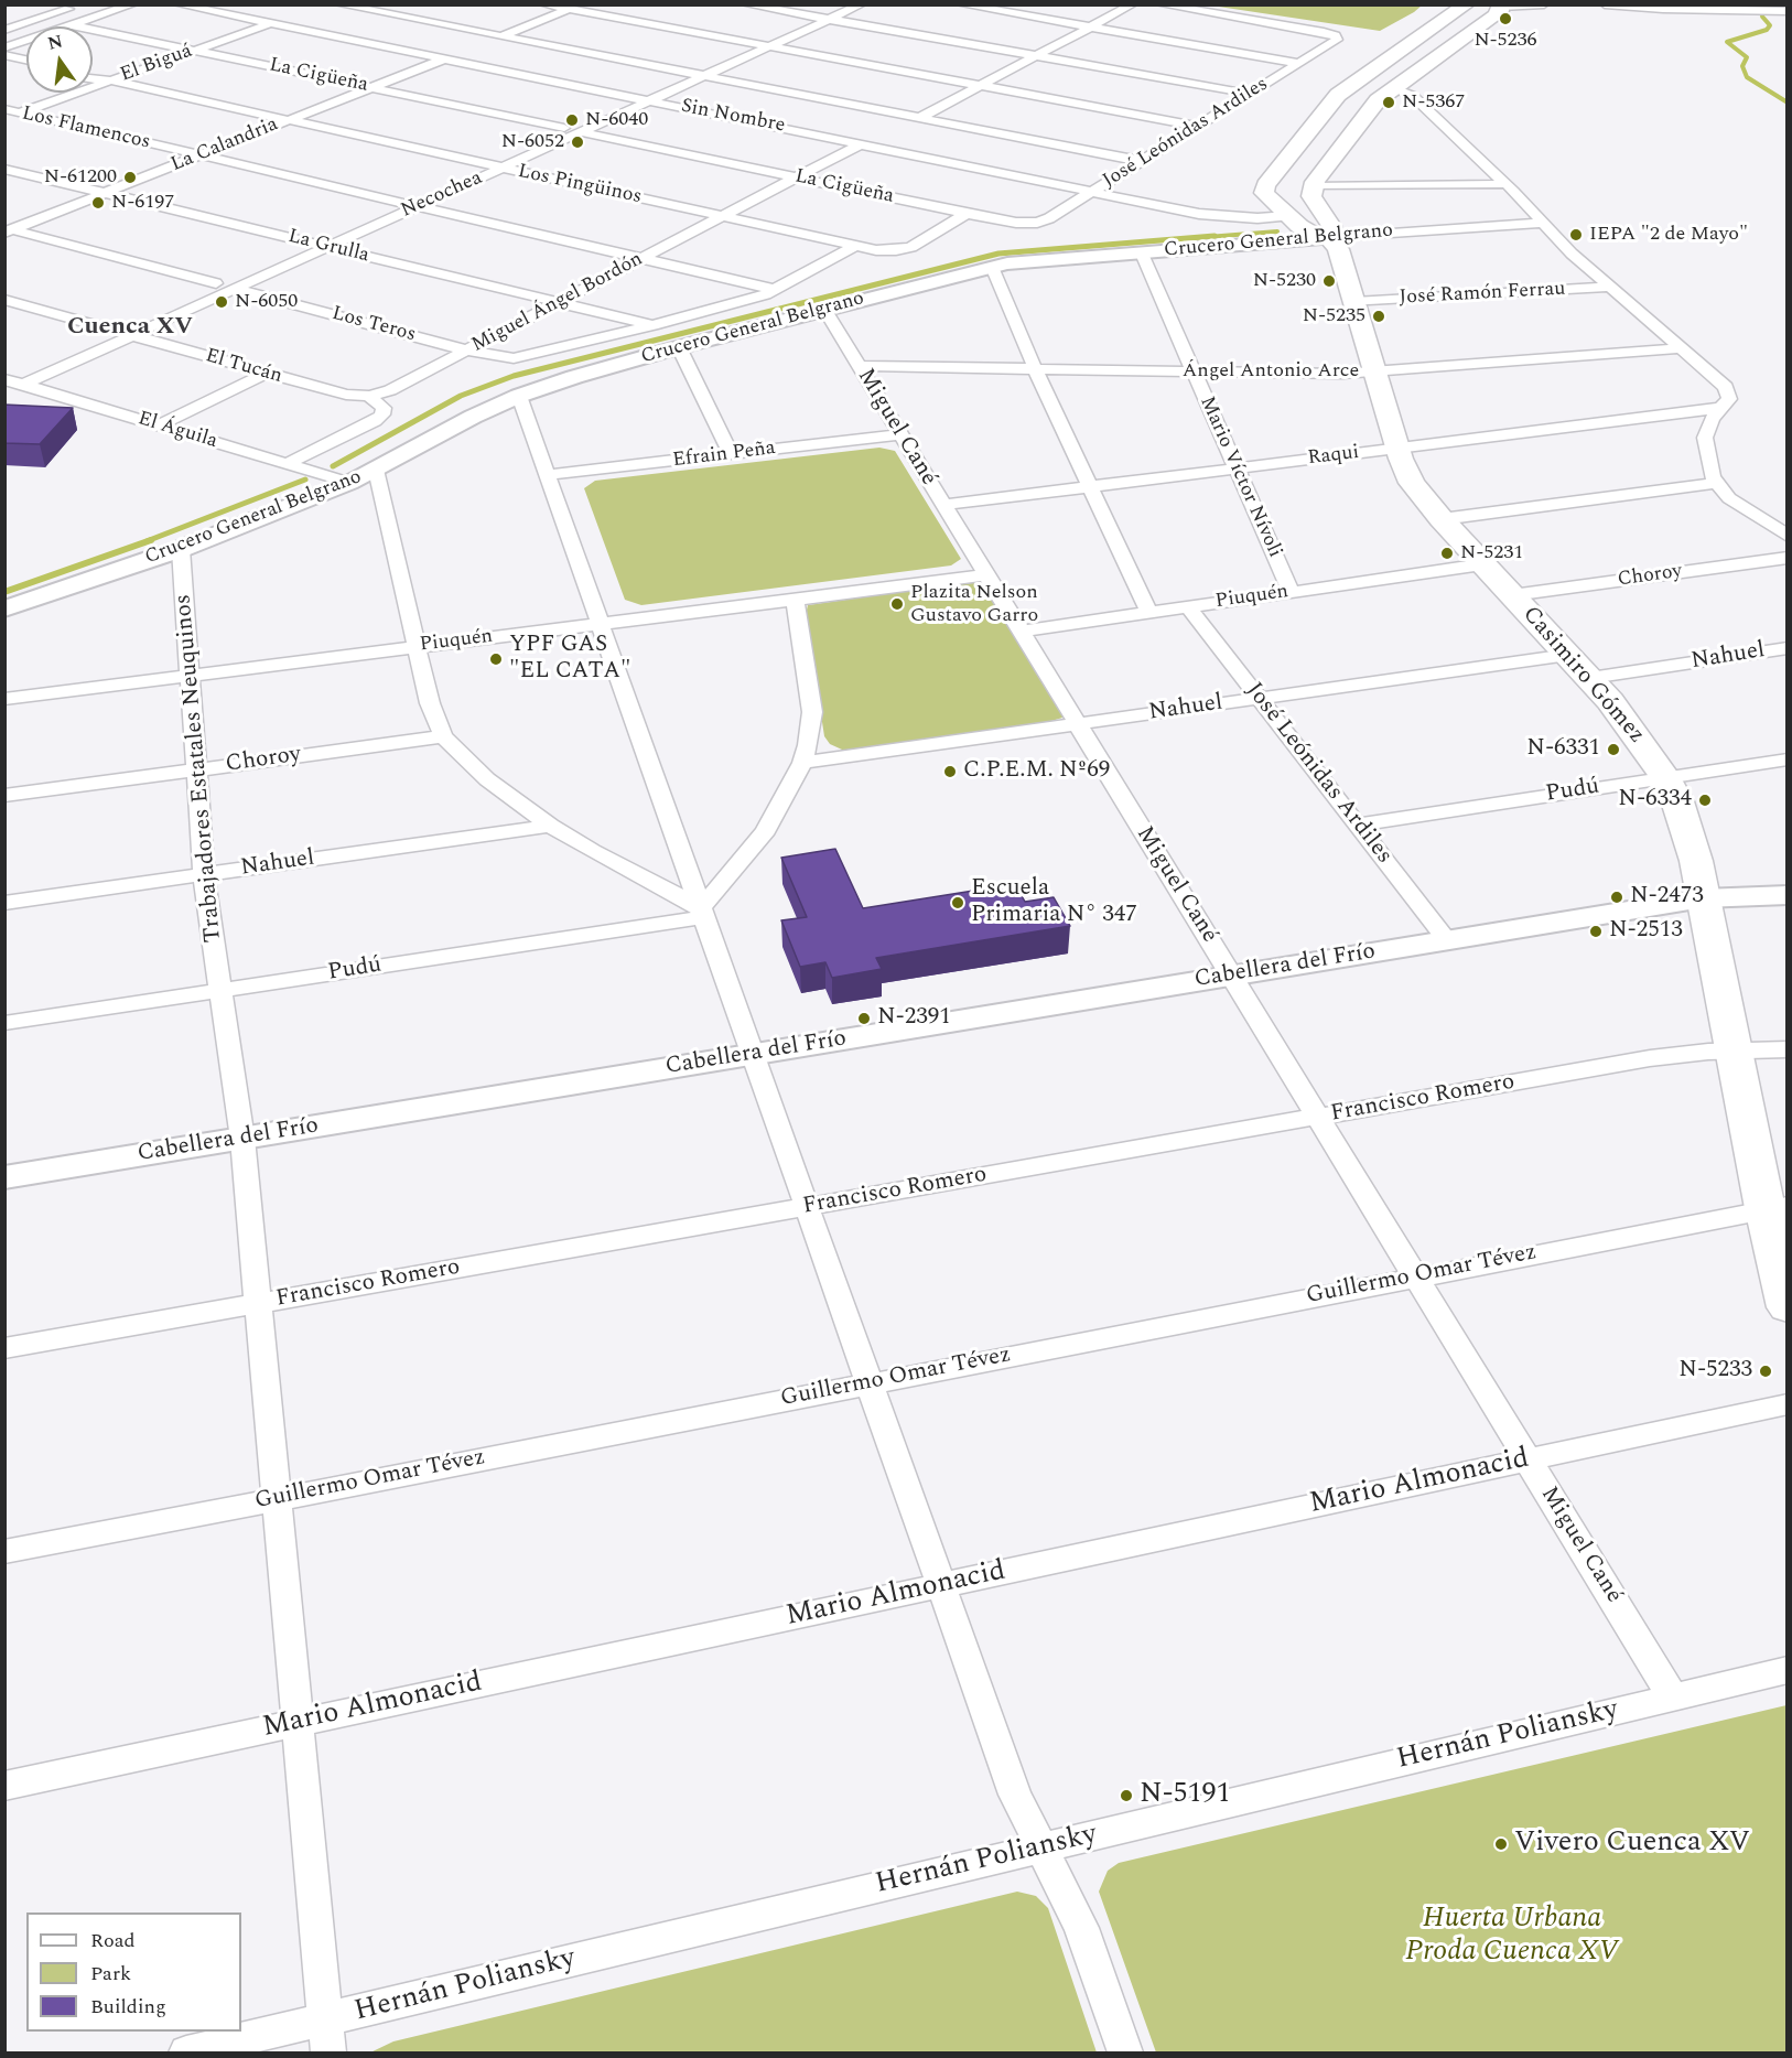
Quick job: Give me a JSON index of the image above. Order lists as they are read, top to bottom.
{
  "streets": {
    "main road": ["Casimiro Gómez"],
    "street": [
      "El Biguá",
      "La Cigüeña",
      "Sin Nombre",
      "Los Flamencos",
      "José Leónidas Ardiles",
      "La Calandria",
      "Los Pingüinos",
      "Necochea",
      "Crucero General Belgrano",
      "La Grulla",
      "José Ramón Ferrau",
      "Miguel Ángel Bordón",
      "Los Teros",
      "El Tucán",
      "Ángel Antonio Arce",
      "Miguel Cané",
      "El Águila",
      "Efrain Peña",
      "Raqui",
      "Mario Víctor Nívoli",
      "Choroy",
      "Piuquén",
      "Nahuel",
      "Trabajadores Estatales Neuquinos",
      "Pudú",
      "Cabellera del Frío",
      "Francisco Romero",
      "Guillermo Omar Tévez",
      "Mario Almonacid",
      "Hernán Poliansky"
    ]
  },
  "crossings": [
    ["El Biguá", "La Cigüeña"],
    ["El Biguá", "Sin Nombre"],
    ["El Biguá", "Los Flamencos"],
    ["El Biguá", "Los Pingüinos"],
    ["La Cigüeña", "José Leónidas Ardiles"],
    ["La Cigüeña", "La Calandria"],
    ["La Cigüeña", "Los Pingüinos"],
    ["La Cigüeña", "Necochea"],
    ["La Cigüeña", "Miguel Ángel Bordón"],
    ["Sin Nombre", "José Leónidas Ardiles"],
    ["Sin Nombre", "La Calandria"],
    ["Sin Nombre", "Necochea"],
    ["Sin Nombre", "Miguel Ángel Bordón"],
    ["Los Flamencos", "La Calandria"],
    ["Los Flamencos", "Necochea"],
    ["José Leónidas Ardiles", "Piuquén"],
    ["José Leónidas Ardiles", "Nahuel"],
    ["José Leónidas Ardiles", "Pudú"],
    ["José Leónidas Ardiles", "Cabellera del Frío"],
    ["La Calandria", "Los Pingüinos"],
    ["La Calandria", "La Grulla"],
    ["Los Pingüinos", "Necochea"],
    ["Los Pingüinos", "Miguel Ángel Bordón"],
    ["Necochea", "La Grulla"],
    ["Necochea", "Los Teros"],
    ["Necochea", "El Tucán"],
    ["Necochea", "El Águila"],
    ["Crucero General Belgrano", "Miguel Cané"],
    ["Crucero General Belgrano", "El Águila"],
    ["Crucero General Belgrano", "Mario Víctor Nívoli"],
    ["Crucero General Belgrano", "Casimiro Gómez"],
    ["Crucero General Belgrano", "Trabajadores Estatales Neuquinos"],
    ["La Grulla", "Miguel Ángel Bordón"],
    ["La Grulla", "Los Teros"],
    ["José Ramón Ferrau", "Casimiro Gómez"],
    ["Miguel Ángel Bordón", "Los Teros"],
    ["Miguel Ángel Bordón", "El Tucán"],
    ["Ángel Antonio Arce", "Miguel Cané"],
    ["Ángel Antonio Arce", "Mario Víctor Nívoli"],
    ["Ángel Antonio Arce", "Casimiro Gómez"],
    ["Miguel Cané", "Efrain Peña"],
    ["Miguel Cané", "Raqui"],
    ["Miguel Cané", "Piuquén"],
    ["Miguel Cané", "Nahuel"],
    ["Miguel Cané", "Cabellera del Frío"],
    ["Miguel Cané", "Francisco Romero"],
    ["Miguel Cané", "Guillermo Omar Tévez"],
    ["Miguel Cané", "Mario Almonacid"],
    ["Miguel Cané", "Hernán Poliansky"],
    ["Raqui", "Mario Víctor Nívoli"],
    ["Raqui", "Casimiro Gómez"],
    ["Mario Víctor Nívoli", "Piuquén"],
    ["Choroy", "Casimiro Gómez"],
    ["Choroy", "Trabajadores Estatales Neuquinos"],
    ["Piuquén", "Casimiro Gómez"],
    ["Piuquén", "Trabajadores Estatales Neuquinos"],
    ["Nahuel", "Casimiro Gómez"],
    ["Nahuel", "Trabajadores Estatales Neuquinos"],
    ["Casimiro Gómez", "Pudú"],
    ["Casimiro Gómez", "Cabellera del Frío"],
    ["Casimiro Gómez", "Francisco Romero"],
    ["Casimiro Gómez", "Guillermo Omar Tévez"],
    ["Trabajadores Estatales Neuquinos", "Pudú"],
    ["Trabajadores Estatales Neuquinos", "Cabellera del Frío"],
    ["Trabajadores Estatales Neuquinos", "Francisco Romero"],
    ["Trabajadores Estatales Neuquinos", "Guillermo Omar Tévez"],
    ["Trabajadores Estatales Neuquinos", "Mario Almonacid"],
    ["Trabajadores Estatales Neuquinos", "Hernán Poliansky"]
  ],
  "districts": ["Cuenca XV"],
  "parks": ["Huerta Urbana Proda Cuenca XV"],
  "places": [
    "N-5236",
    "N-5367",
    "N-6040",
    "N-6052",
    "N-61200",
    "N-6197",
    "IEPA \"2 de Mayo\"",
    "N-5230",
    "N-6050",
    "N-5235",
    "N-5231",
    "Plazita Nelson Gustavo Garro",
    "YPF GAS \"EL CATA\"",
    "N-6331",
    "C.P.E.M. Nº69",
    "N-6334",
    "N-2473",
    "Escuela Primaria N° 347",
    "N-2513",
    "N-2391",
    "N-5233",
    "N-5191",
    "Vivero Cuenca XV"
  ],
  "legend": ["Road", "Park", "Building"],
  "north": "top"
}
